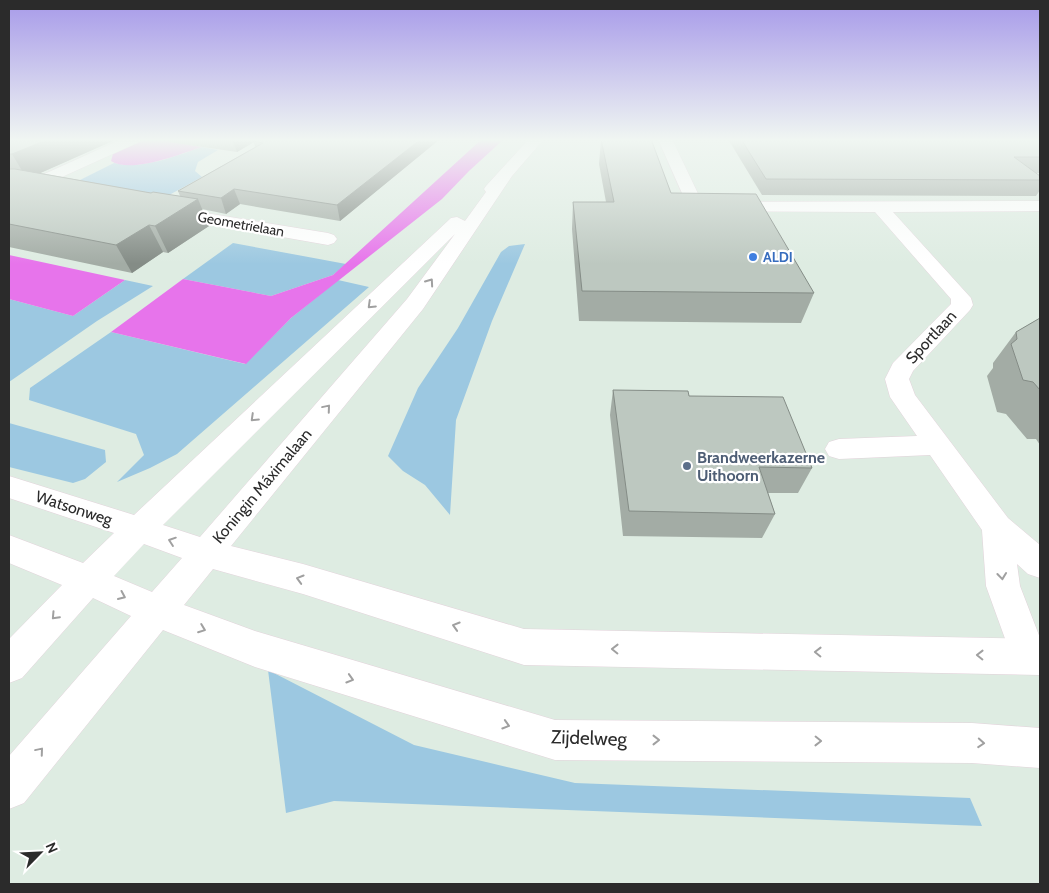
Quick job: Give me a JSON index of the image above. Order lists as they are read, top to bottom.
{
  "streets": {
    "main road": [
      "Geometrielaan",
      "Sportlaan",
      "Koningin Máximalaan",
      "Watsonweg",
      "Zijdelweg"
    ]
  },
  "crossings": [
    ["Koningin Máximalaan", "Watsonweg"],
    ["Koningin Máximalaan", "Zijdelweg"]
  ],
  "places": ["ALDI", "Brandweerkazerne Uithoorn"],
  "north": "top right"
}
